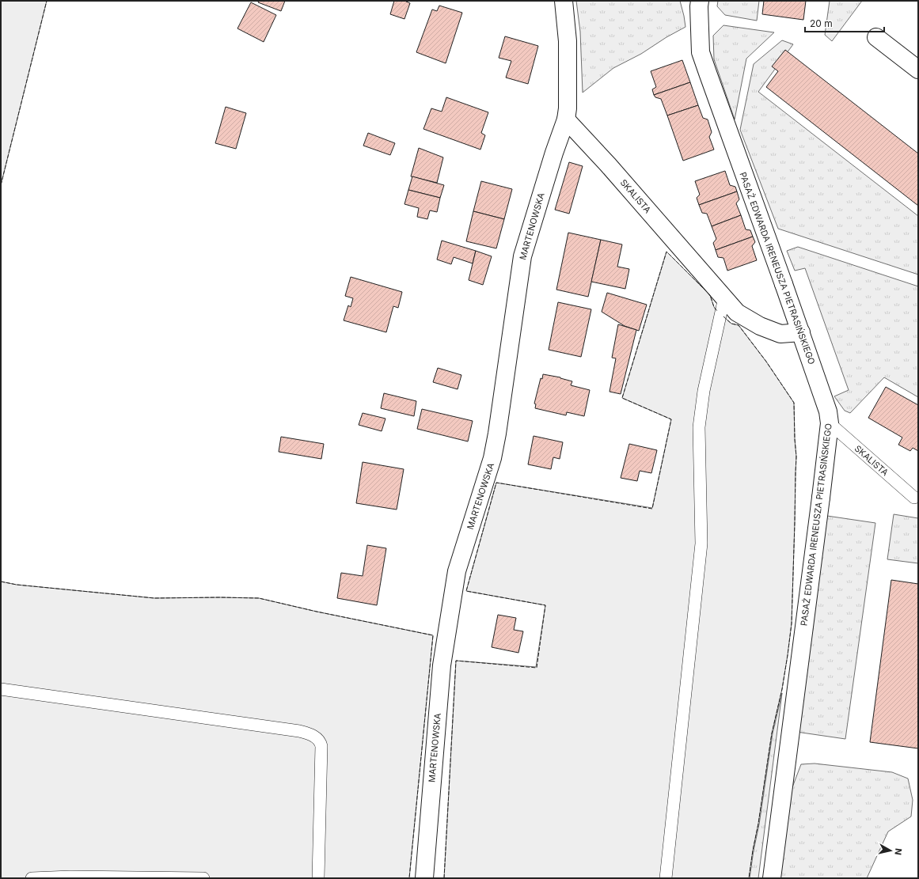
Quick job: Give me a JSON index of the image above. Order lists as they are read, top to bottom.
{
  "streets": {
    "street": ["SKALISTA", "MARTENOWSKA", "PASAŻ EDWARDA IRENEUSZA PIETRASIŃSKIEGO"]
  },
  "crossings": [
    ["SKALISTA", "MARTENOWSKA"],
    ["SKALISTA", "PASAŻ EDWARDA IRENEUSZA PIETRASIŃSKIEGO"]
  ],
  "scale_bar": "20 m",
  "north": "right"
}
